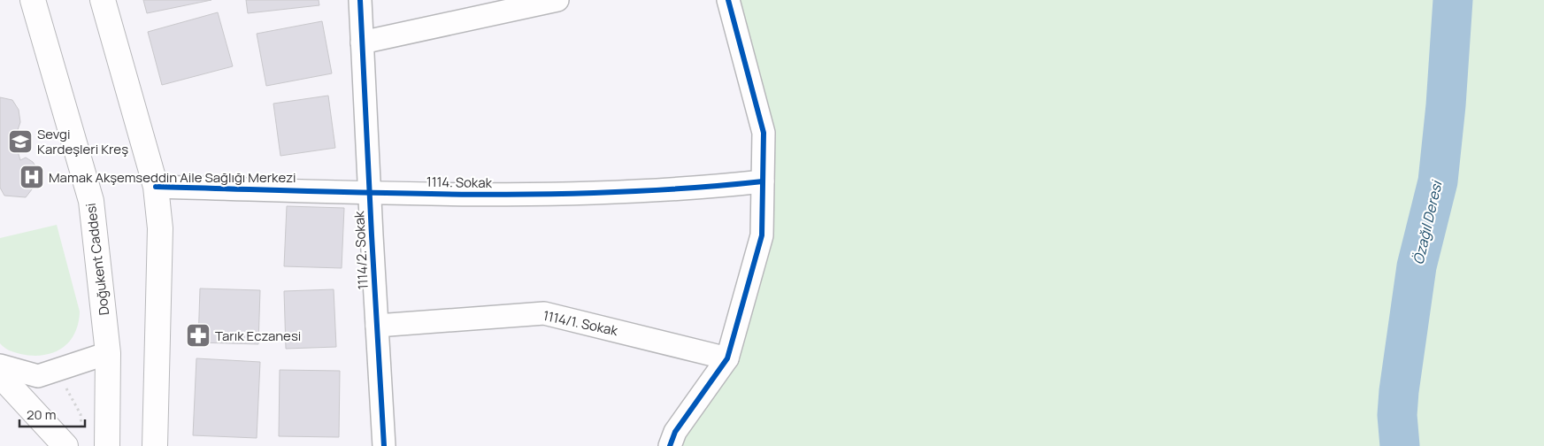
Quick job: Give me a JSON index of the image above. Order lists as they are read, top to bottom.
{
  "streets": {
    "main road": ["Doğukent Caddesi"],
    "street": ["1114. Sokak", "1114/2. Sokak", "1114/1. Sokak"]
  },
  "crossings": [
    ["1114. Sokak", "1114/2. Sokak"],
    ["1114/2. Sokak", "1114/1. Sokak"]
  ],
  "water": ["Özağıl Deresi"],
  "places": {
    "school or university": ["Sevgi Kardeşleri Kreş"],
    "hospital": ["Mamak Akşemseddin Aile Sağlığı Merkezi"],
    "pharmacy": ["Tarık Eczanesi"]
  },
  "scale_bar": "20 m"
}
